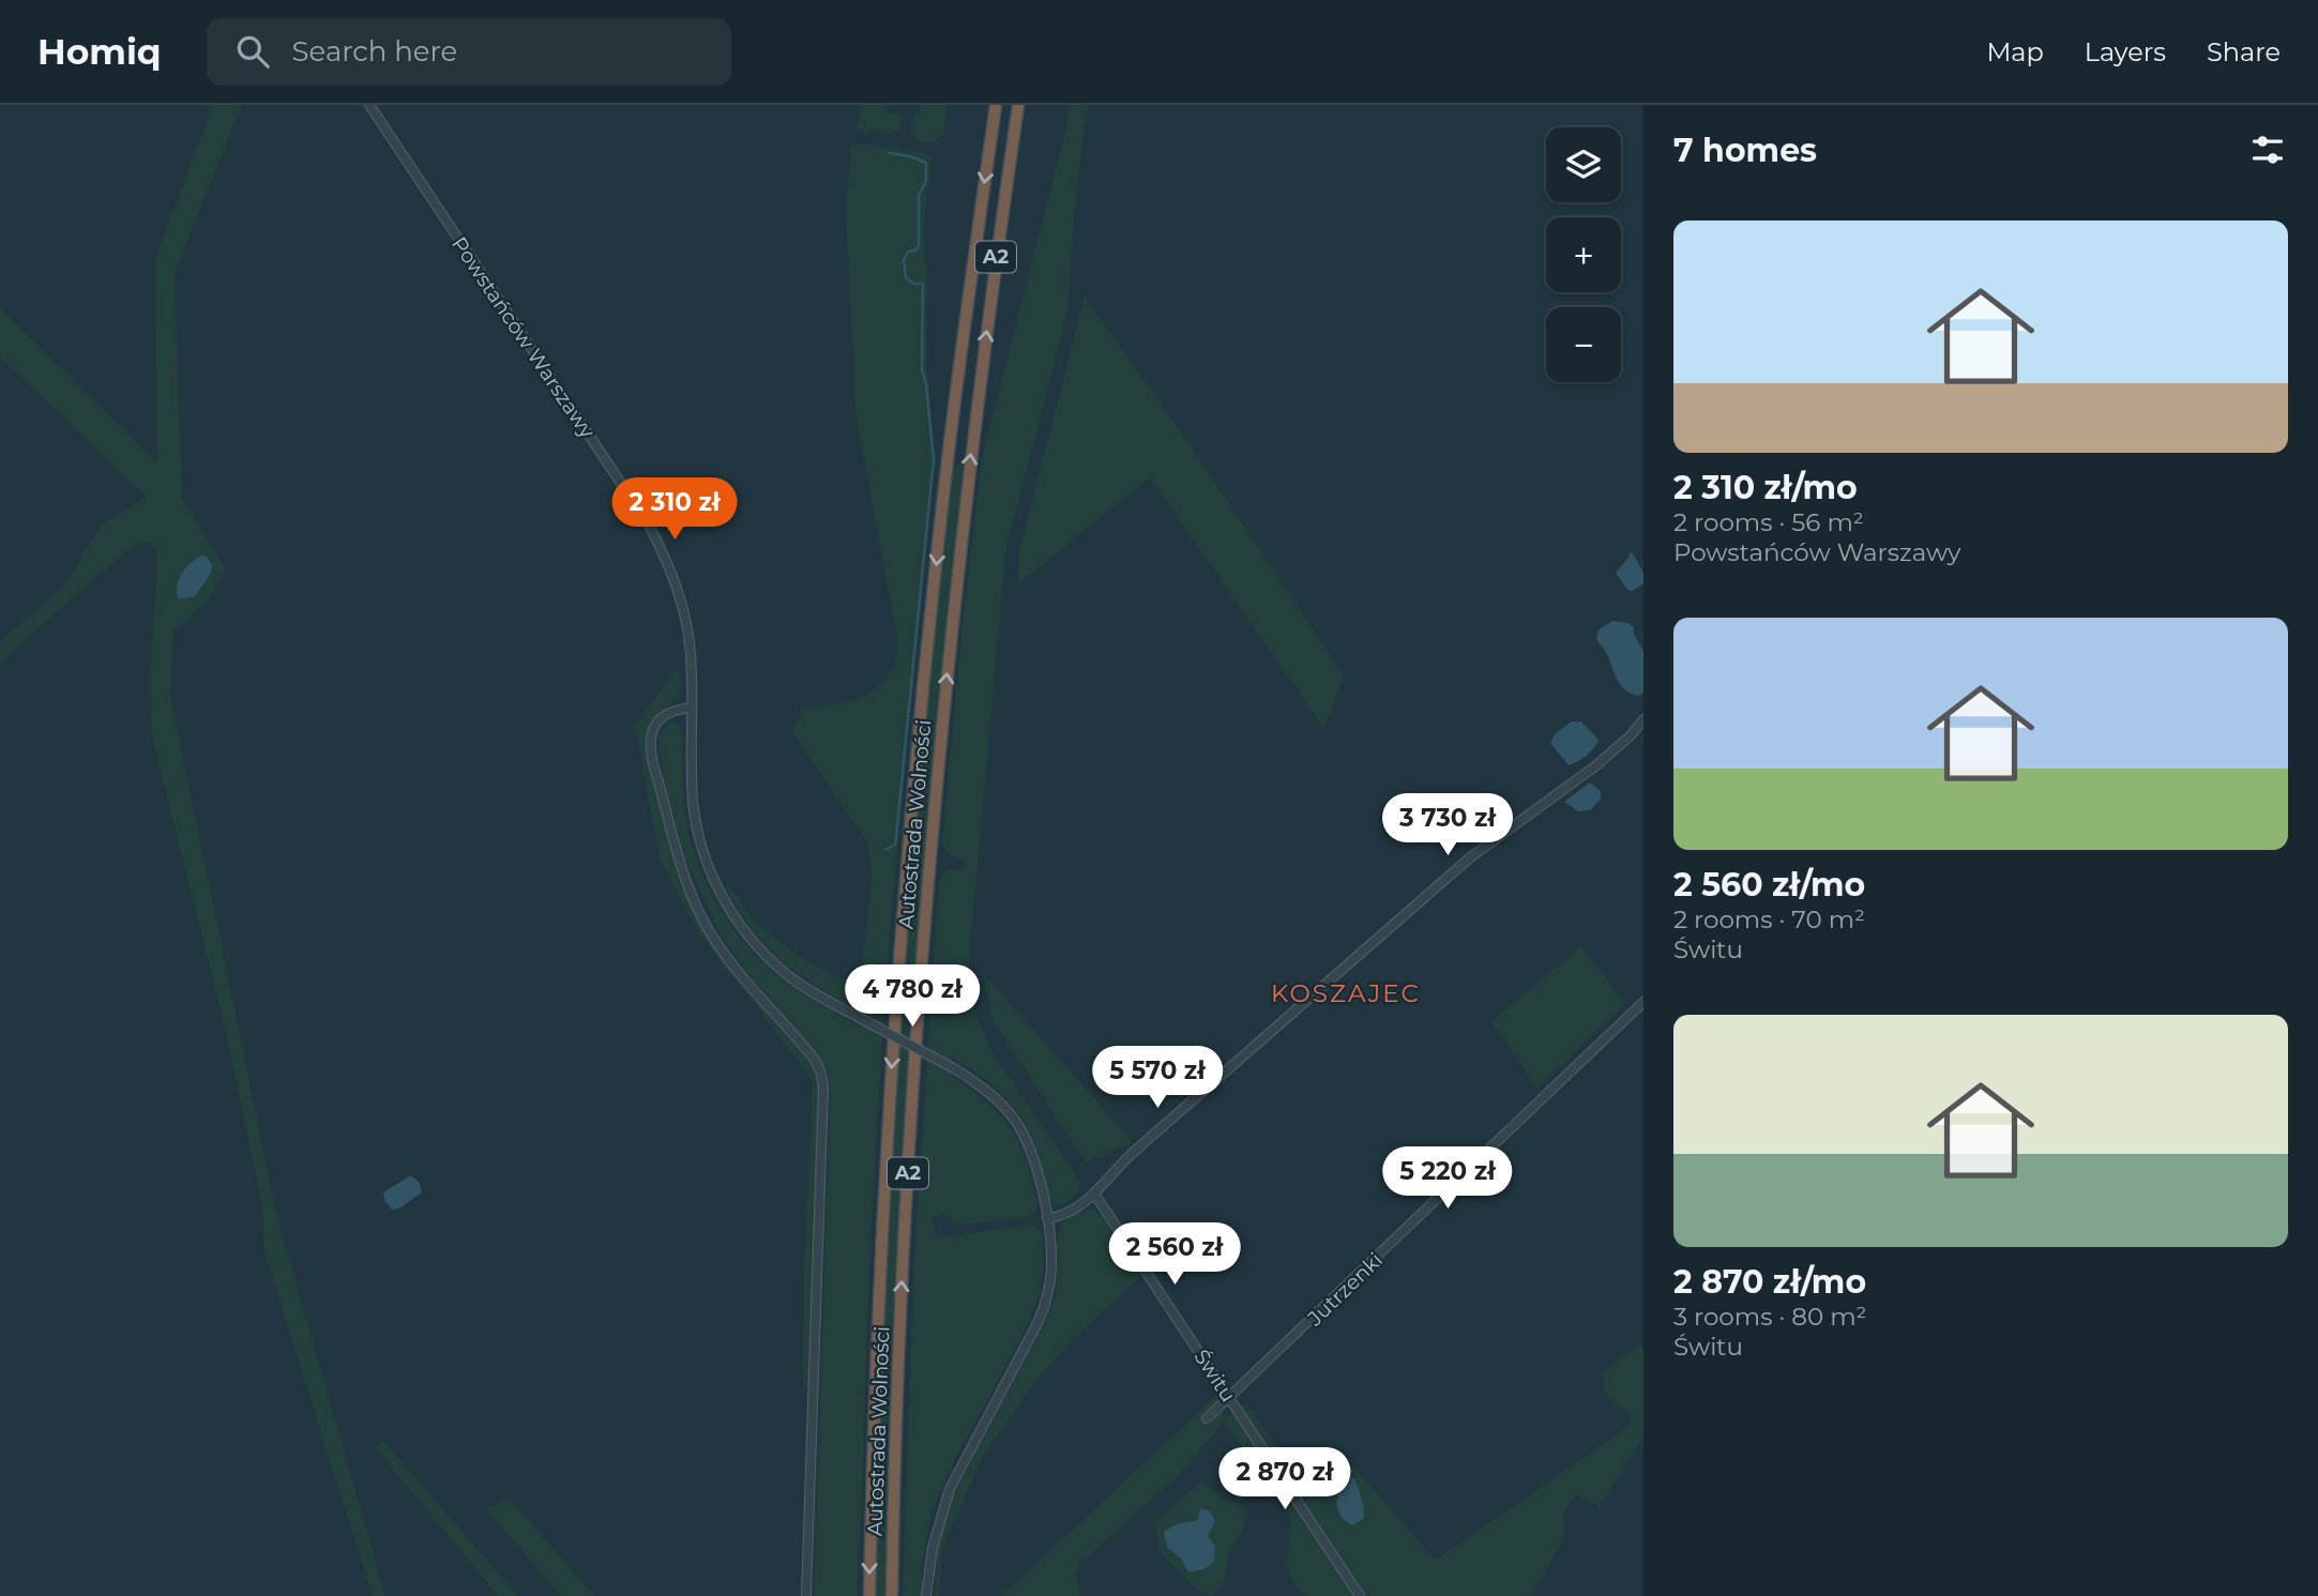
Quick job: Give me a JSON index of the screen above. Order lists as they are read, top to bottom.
{
  "streets": {
    "highway": ["A2", "Autostrada Wolności"],
    "street": ["Powstańców Warszawy", "Jutrzenki", "Świtu"]
  },
  "crossings": [
    ["Jutrzenki", "Świtu"]
  ],
  "districts": ["KOSZAJEC"],
  "page": {
    "header": "Homiq",
    "search": "Search here",
    "nav": ["Map", "Layers", "Share"],
    "heading": "7 homes",
    "map_buttons": ["+", "−"],
    "list": [
      {
        "name": "2 310 zł/mo",
        "note": "2 rooms · 56 m² · Powstańców Warszawy"
      },
      {
        "name": "2 560 zł/mo",
        "note": "2 rooms · 70 m² · Świtu"
      },
      {
        "name": "2 870 zł/mo",
        "note": "3 rooms · 80 m² · Świtu"
      }
    ],
    "price": [
      "2 310 zł",
      "3 730 zł",
      "4 780 zł",
      "5 570 zł",
      "5 220 zł",
      "2 560 zł",
      "2 870 zł"
    ]
  }
}
